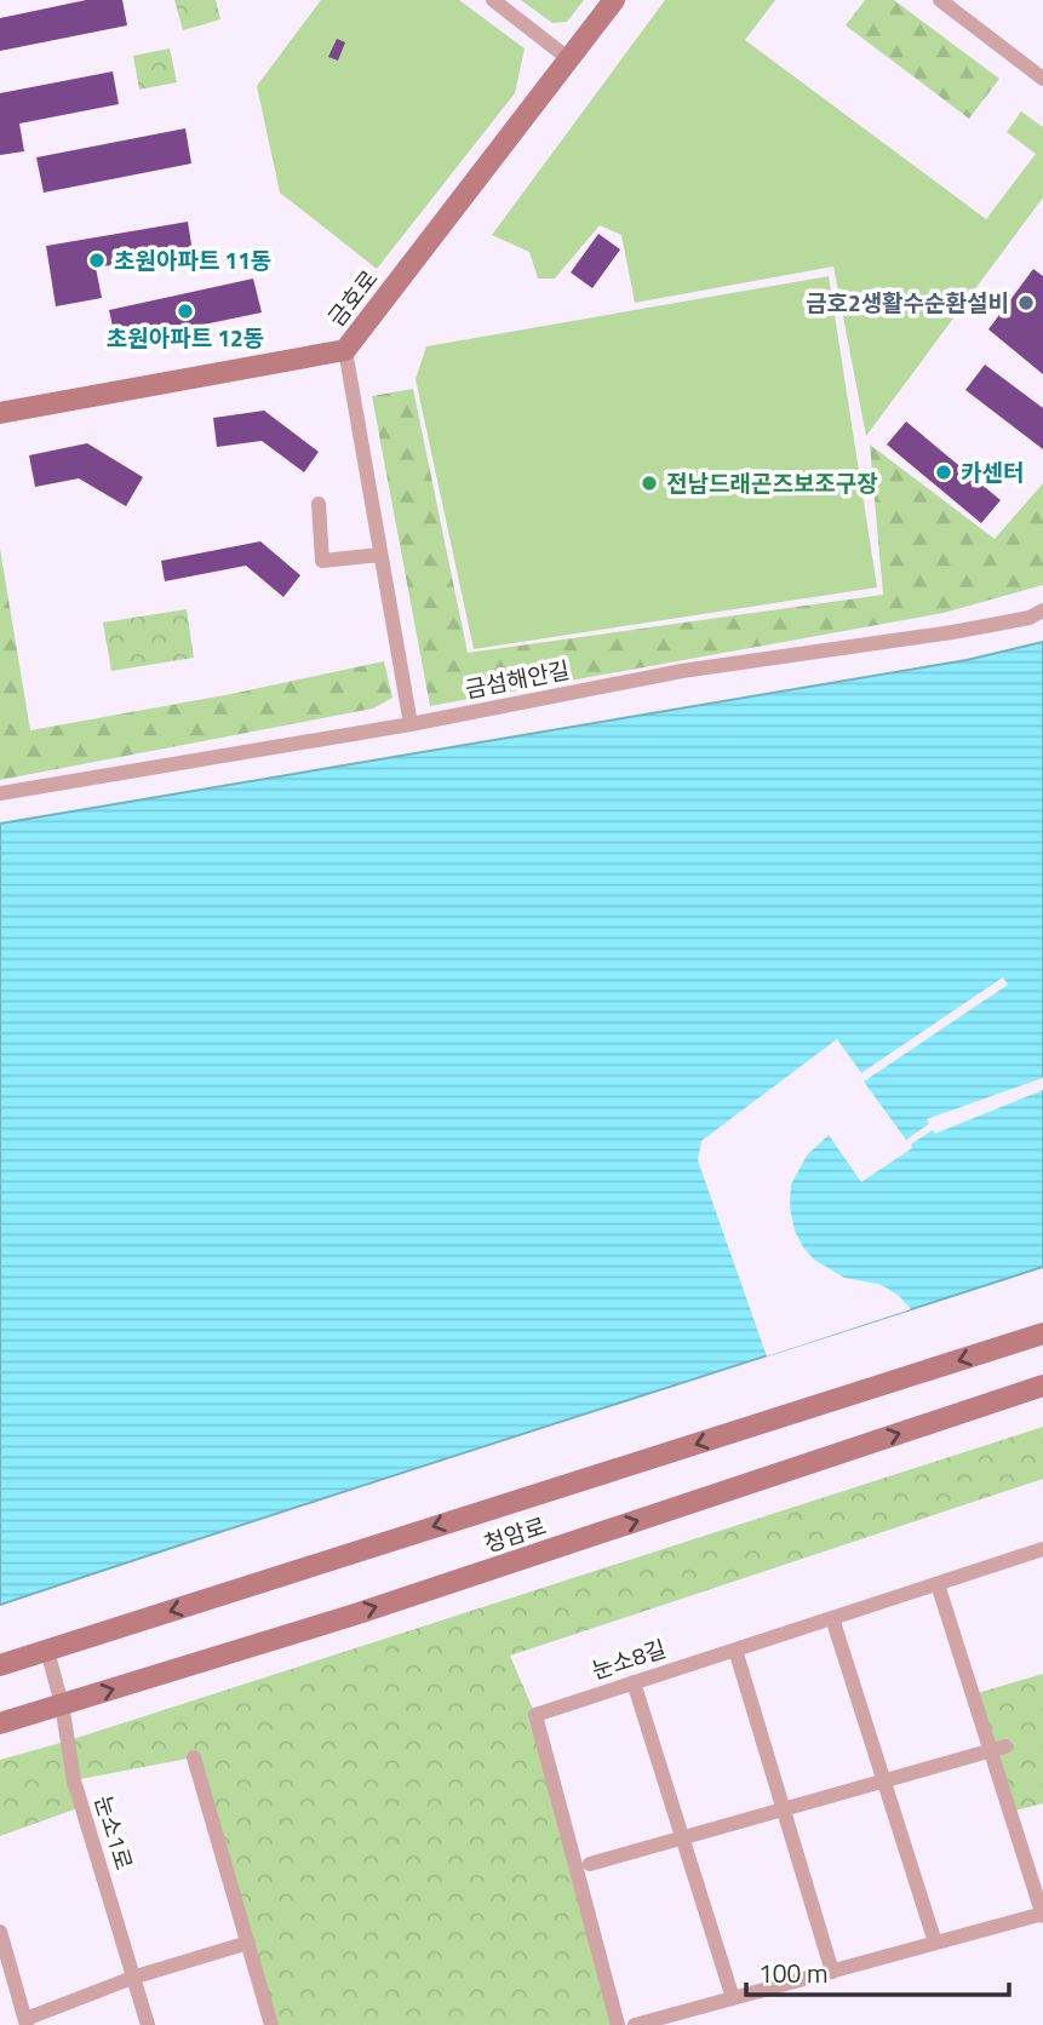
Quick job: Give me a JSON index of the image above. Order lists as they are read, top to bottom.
{
  "streets": {
    "main road": ["금호로", "청암로"],
    "street": ["금섬해안길", "눈소8길", "눈소1로"]
  },
  "crossings": [
    ["청암로", "눈소1로"]
  ],
  "places": [
    "초원아파트 11동",
    "금호2생활수순환설비",
    "초원아파트 12동",
    "카센터",
    "전남드래곤즈보조구장"
  ],
  "scale_bar": "100 m"
}
